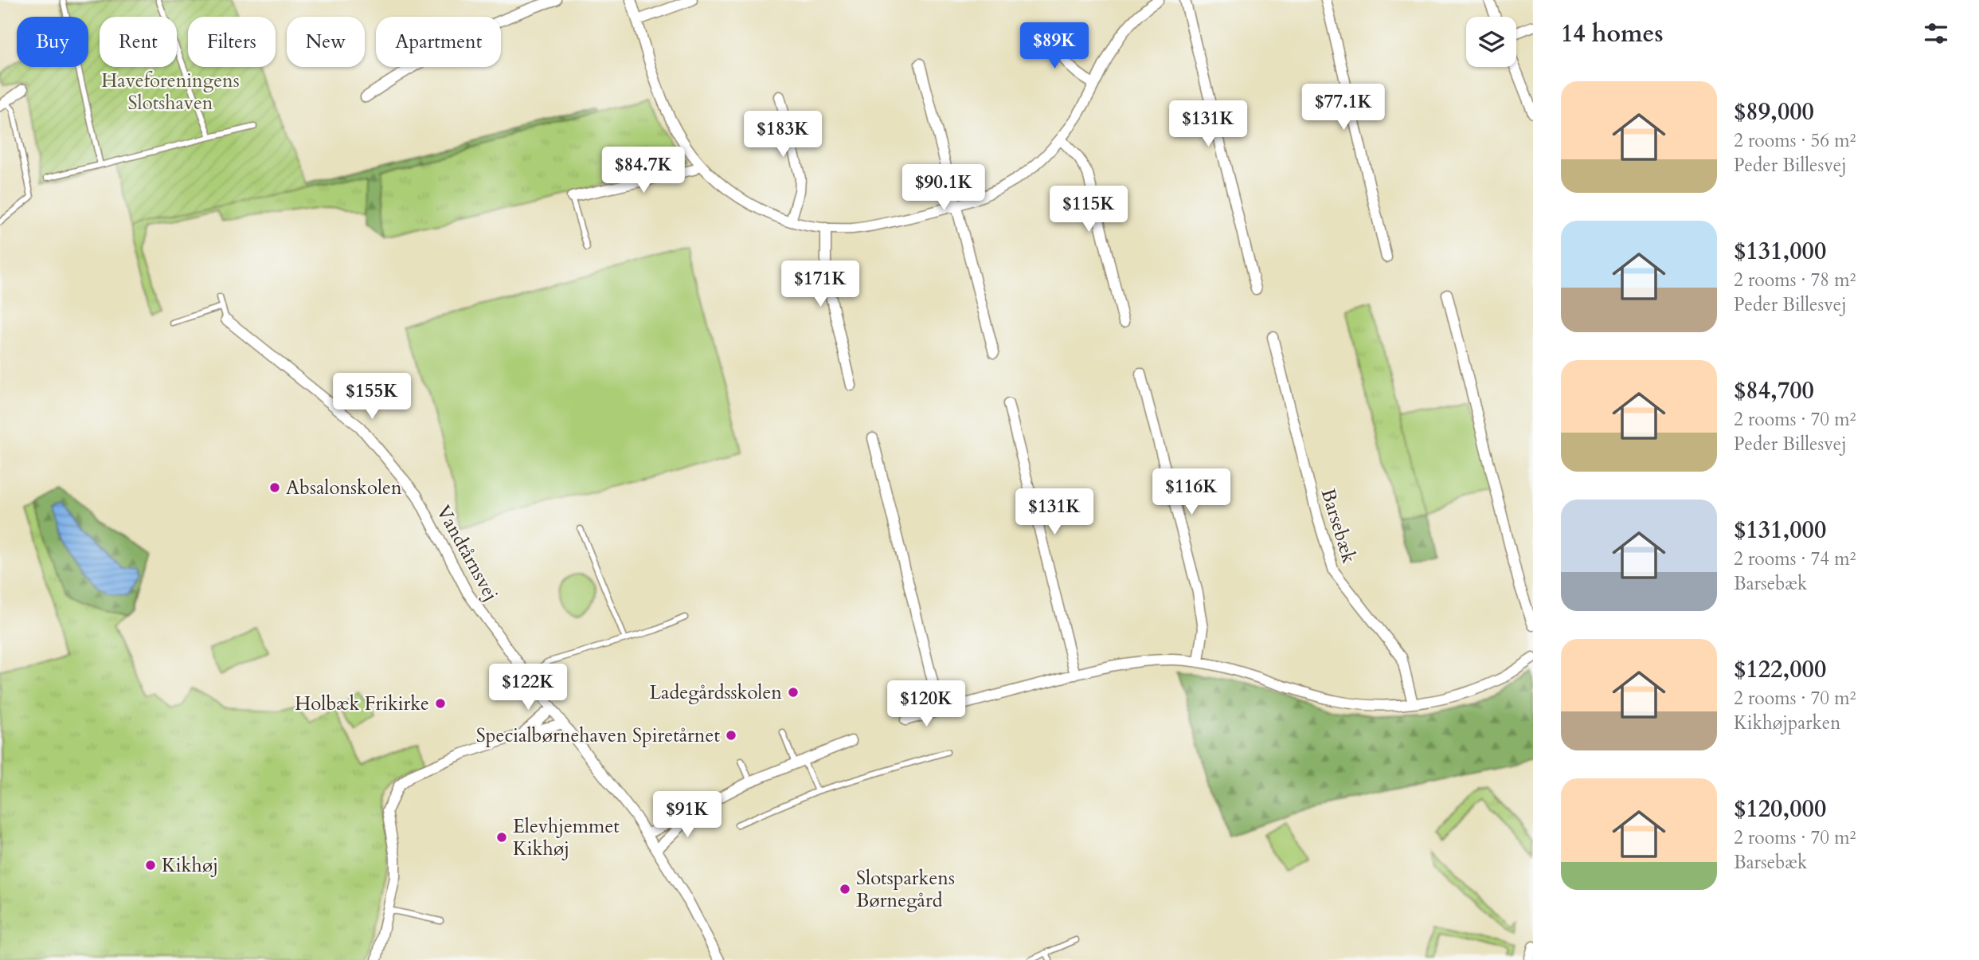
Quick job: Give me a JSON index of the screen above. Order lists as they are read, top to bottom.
{
  "streets": {
    "street": ["Barsebæk", "Vandtårnsvej"]
  },
  "parks": ["Haveforeningens Slotshaven"],
  "places": [
    "Absalonskolen",
    "Ladegårdsskolen",
    "Holbæk Frikirke",
    "Specialbørnehaven Spiretårnet",
    "Elevhjemmet Kikhøj",
    "Kikhøj",
    "Slotsparkens Børnegård"
  ],
  "page": {
    "heading": "14 homes",
    "chip": [
      "Buy",
      "Rent",
      "Filters",
      "New",
      "Apartment"
    ],
    "price": [
      "$89K",
      "$77.1K",
      "$131K",
      "$183K",
      "$84.7K",
      "$90.1K",
      "$115K",
      "$171K",
      "$155K",
      "$116K",
      "$131K",
      "$122K",
      "$120K",
      "$91K"
    ],
    "list": [
      {
        "name": "$89,000",
        "note": "2 rooms · 56 m² · Peder Billesvej"
      },
      {
        "name": "$131,000",
        "note": "2 rooms · 78 m² · Peder Billesvej"
      },
      {
        "name": "$84,700",
        "note": "2 rooms · 70 m² · Peder Billesvej"
      },
      {
        "name": "$131,000",
        "note": "2 rooms · 74 m² · Barsebæk"
      },
      {
        "name": "$122,000",
        "note": "2 rooms · 70 m² · Kikhøjparken"
      },
      {
        "name": "$120,000",
        "note": "2 rooms · 70 m² · Barsebæk"
      }
    ]
  }
}
